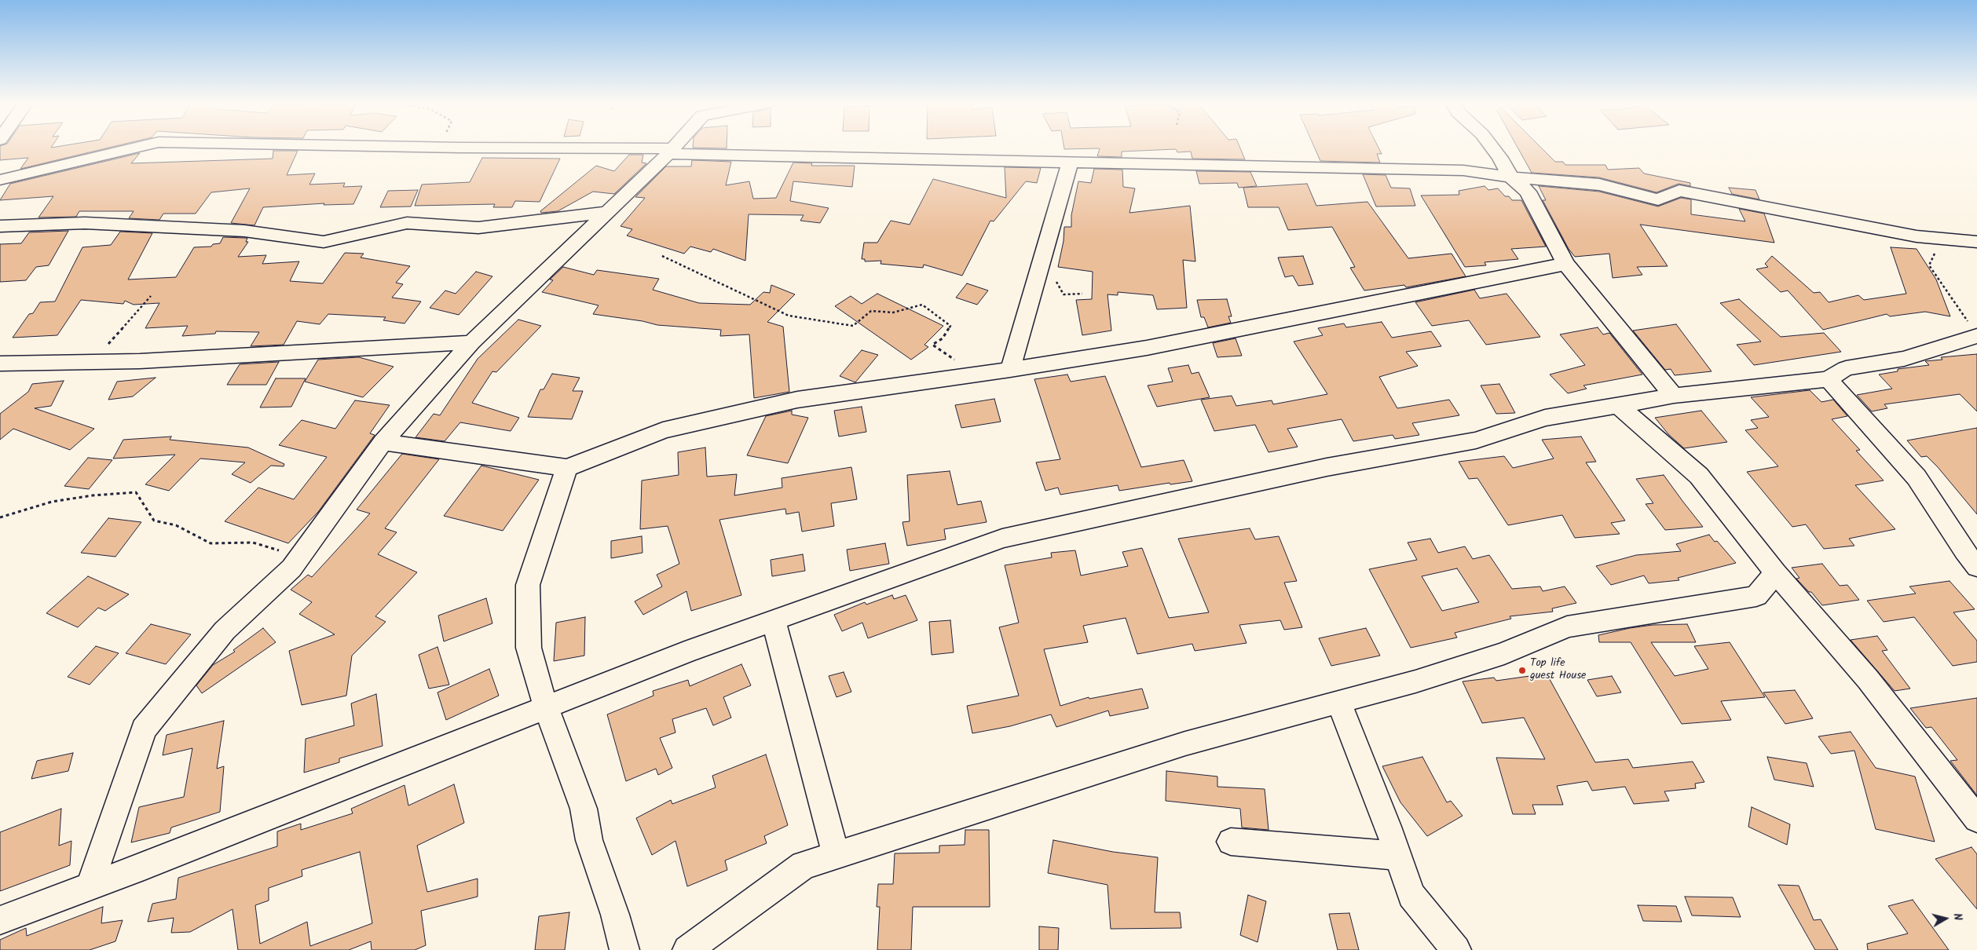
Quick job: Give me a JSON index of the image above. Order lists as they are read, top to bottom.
{
  "places": ["Top life guest House"],
  "north": "right"
}
